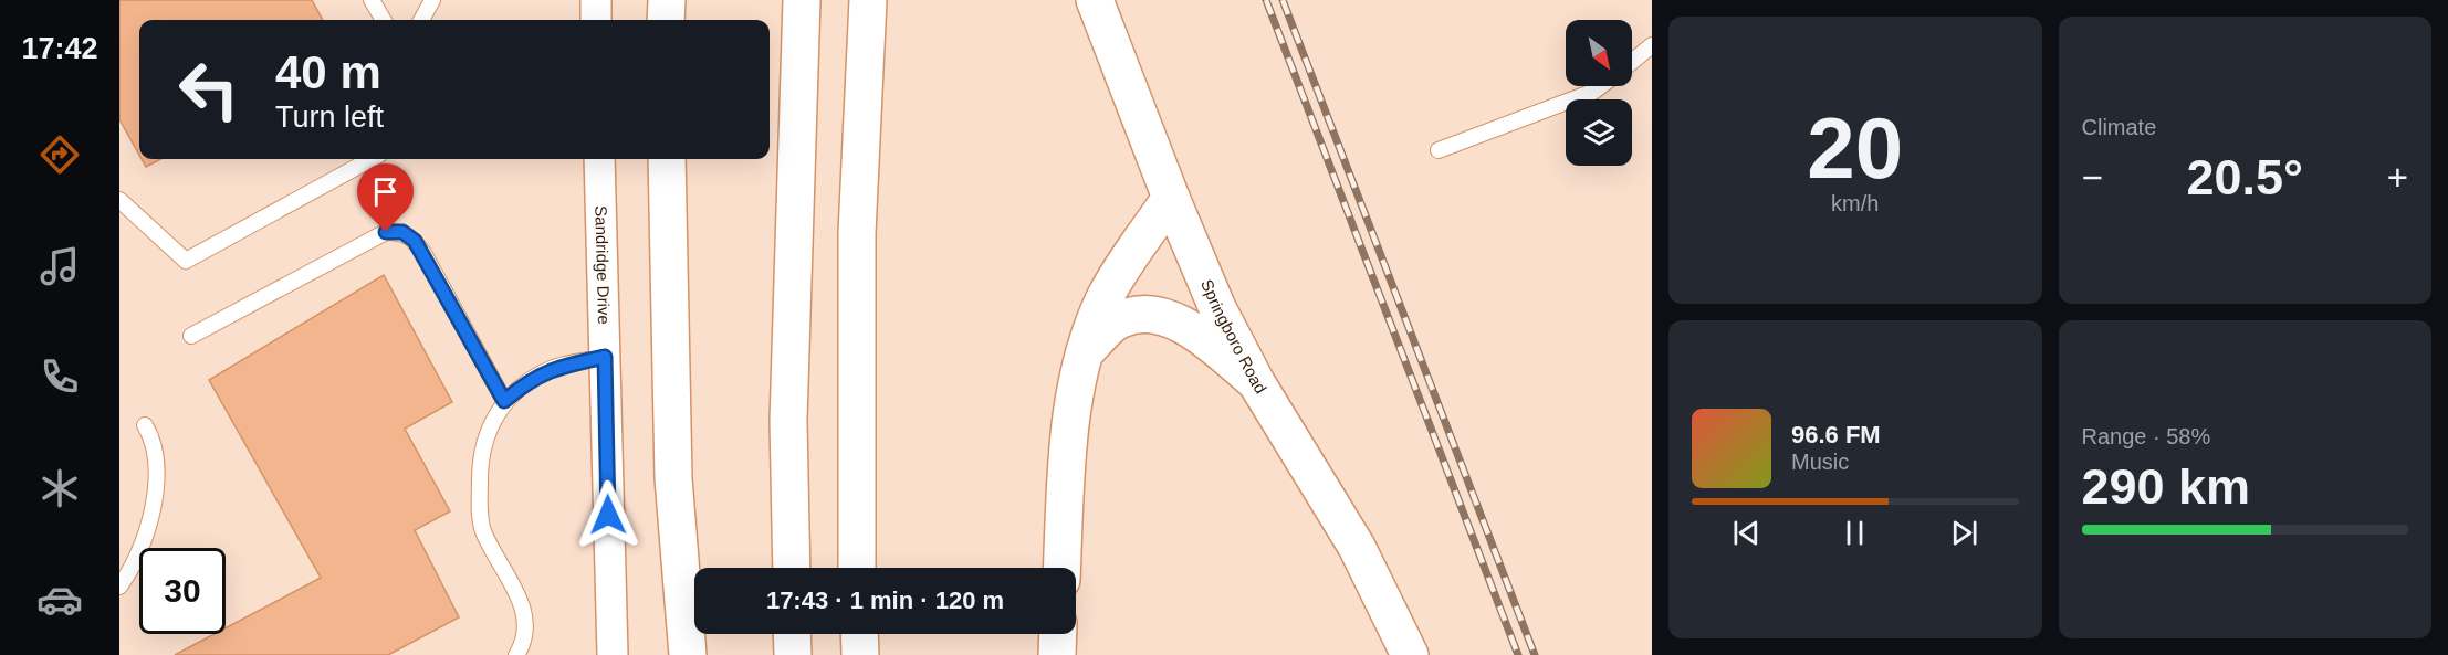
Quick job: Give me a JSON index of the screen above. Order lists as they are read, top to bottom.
{
  "streets": {
    "main road": ["Springboro Road"],
    "street": ["Sandridge Drive"]
  },
  "north": "bottom right",
  "page": {
    "tabs": "17:42",
    "tile": [
      ["20", "km/h"],
      "Climate",
      ["Range · 58%", "290 km"]
    ],
    "turn": ["40 m", "Turn left"],
    "heat": ["−", "20.5°", "+"],
    "song": ["96.6 FM", "Music"],
    "limit": "30",
    "trip": "17:43 · 1 min · 120 m"
  }
}
